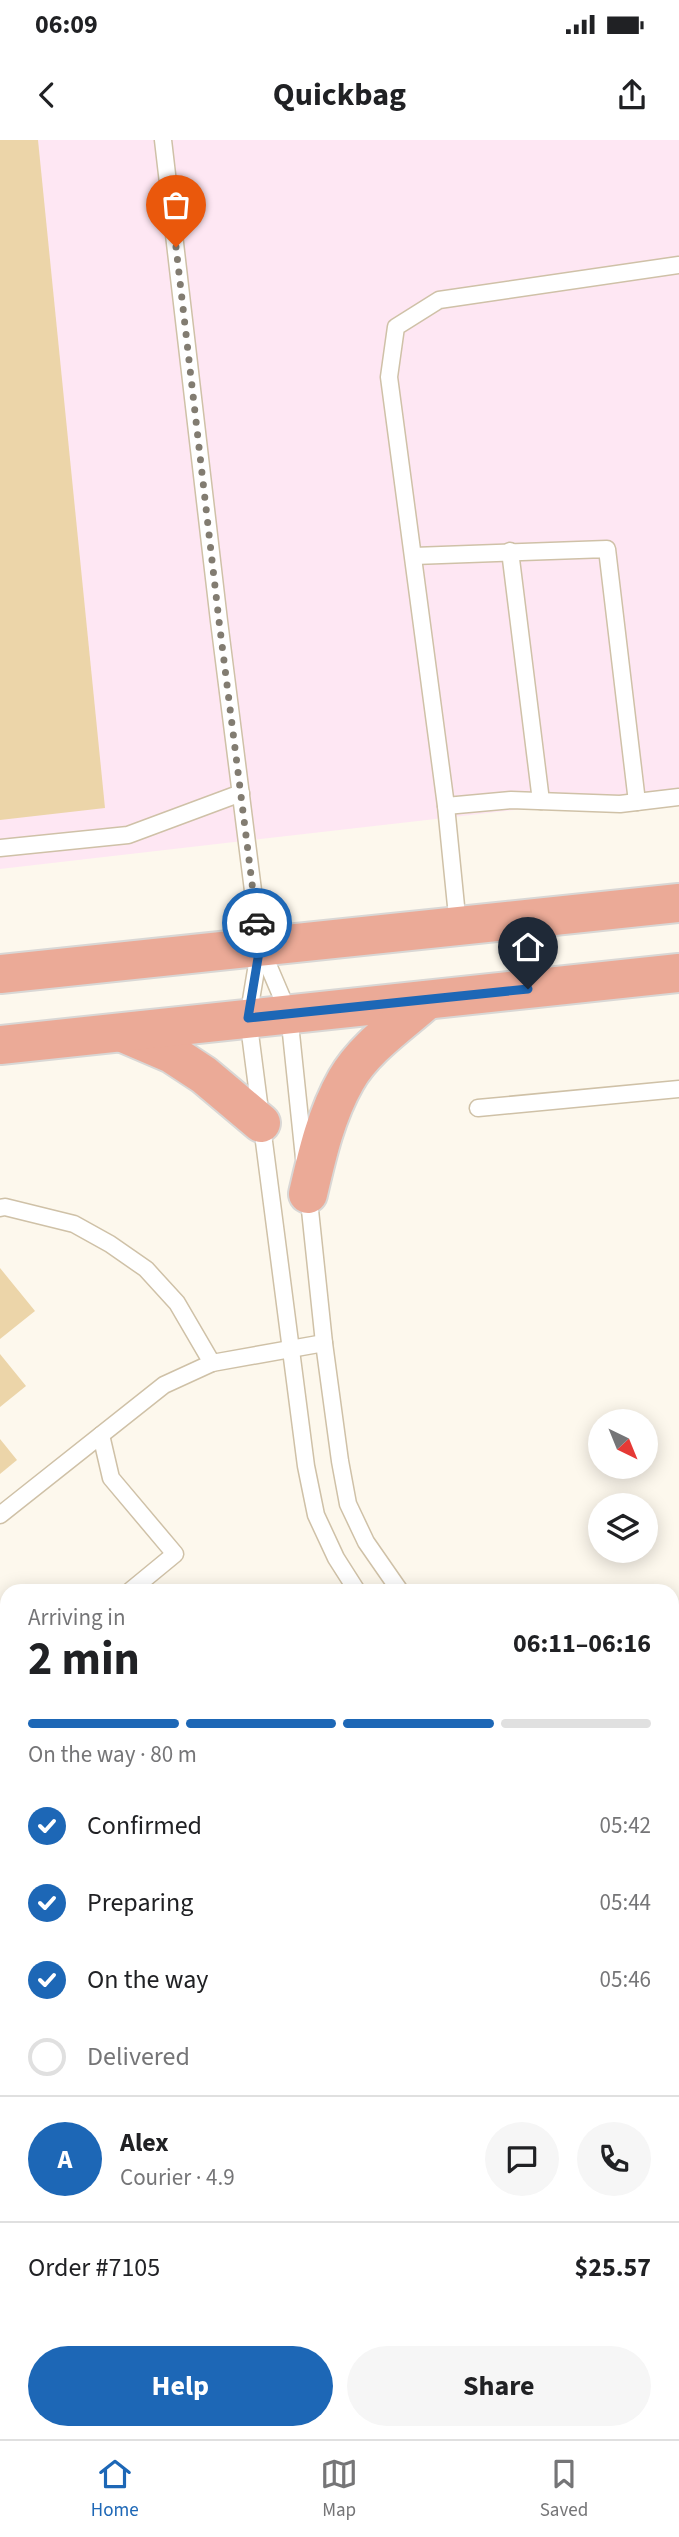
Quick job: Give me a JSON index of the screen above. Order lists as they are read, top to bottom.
{
  "north": "bottom right",
  "page": {
    "status": "06:09",
    "header": "Quickbag",
    "heading": ["2 min", "Arriving in", "06:11–06:16"],
    "panel": [
      "Alex",
      "Courier · 4.9",
      "Order #7105",
      "$25.57"
    ],
    "bar": "On the way · 80 m",
    "list": [
      ["Confirmed", "05:42"],
      ["Preparing", "05:44"],
      ["On the way", "05:46"],
      "Delivered"
    ],
    "round": "A",
    "buttons": ["Help", "Share"],
    "tabs": ["Home", "Map", "Saved"]
  }
}
